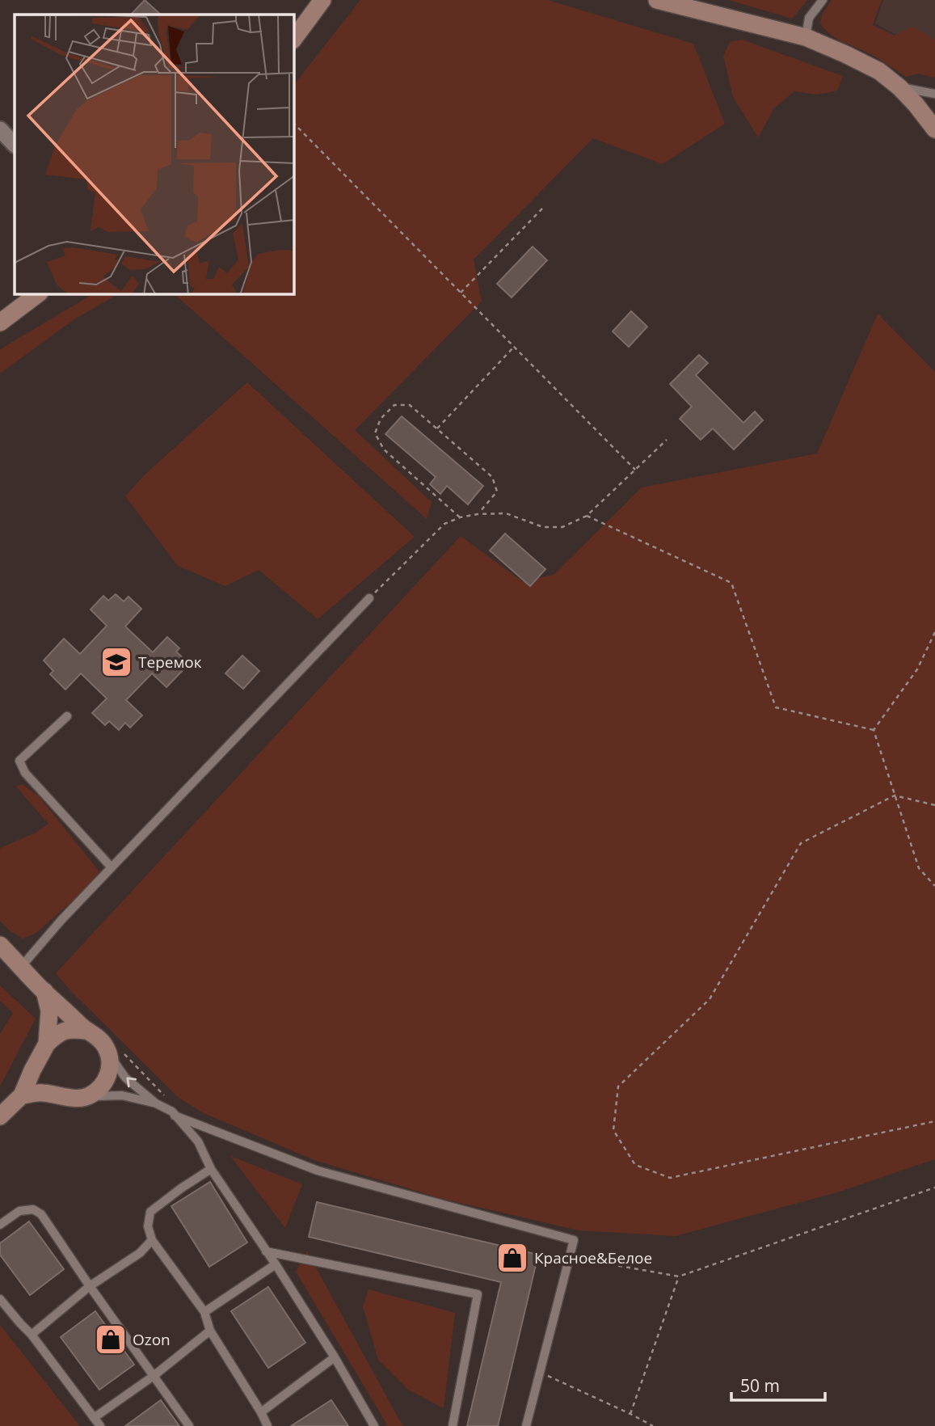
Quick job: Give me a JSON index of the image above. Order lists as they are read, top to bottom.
{
  "places": {
    "school or university": ["Теремок"],
    "shop": ["Красное&Белое", "Ozon"]
  },
  "scale_bar": "50 m"
}
